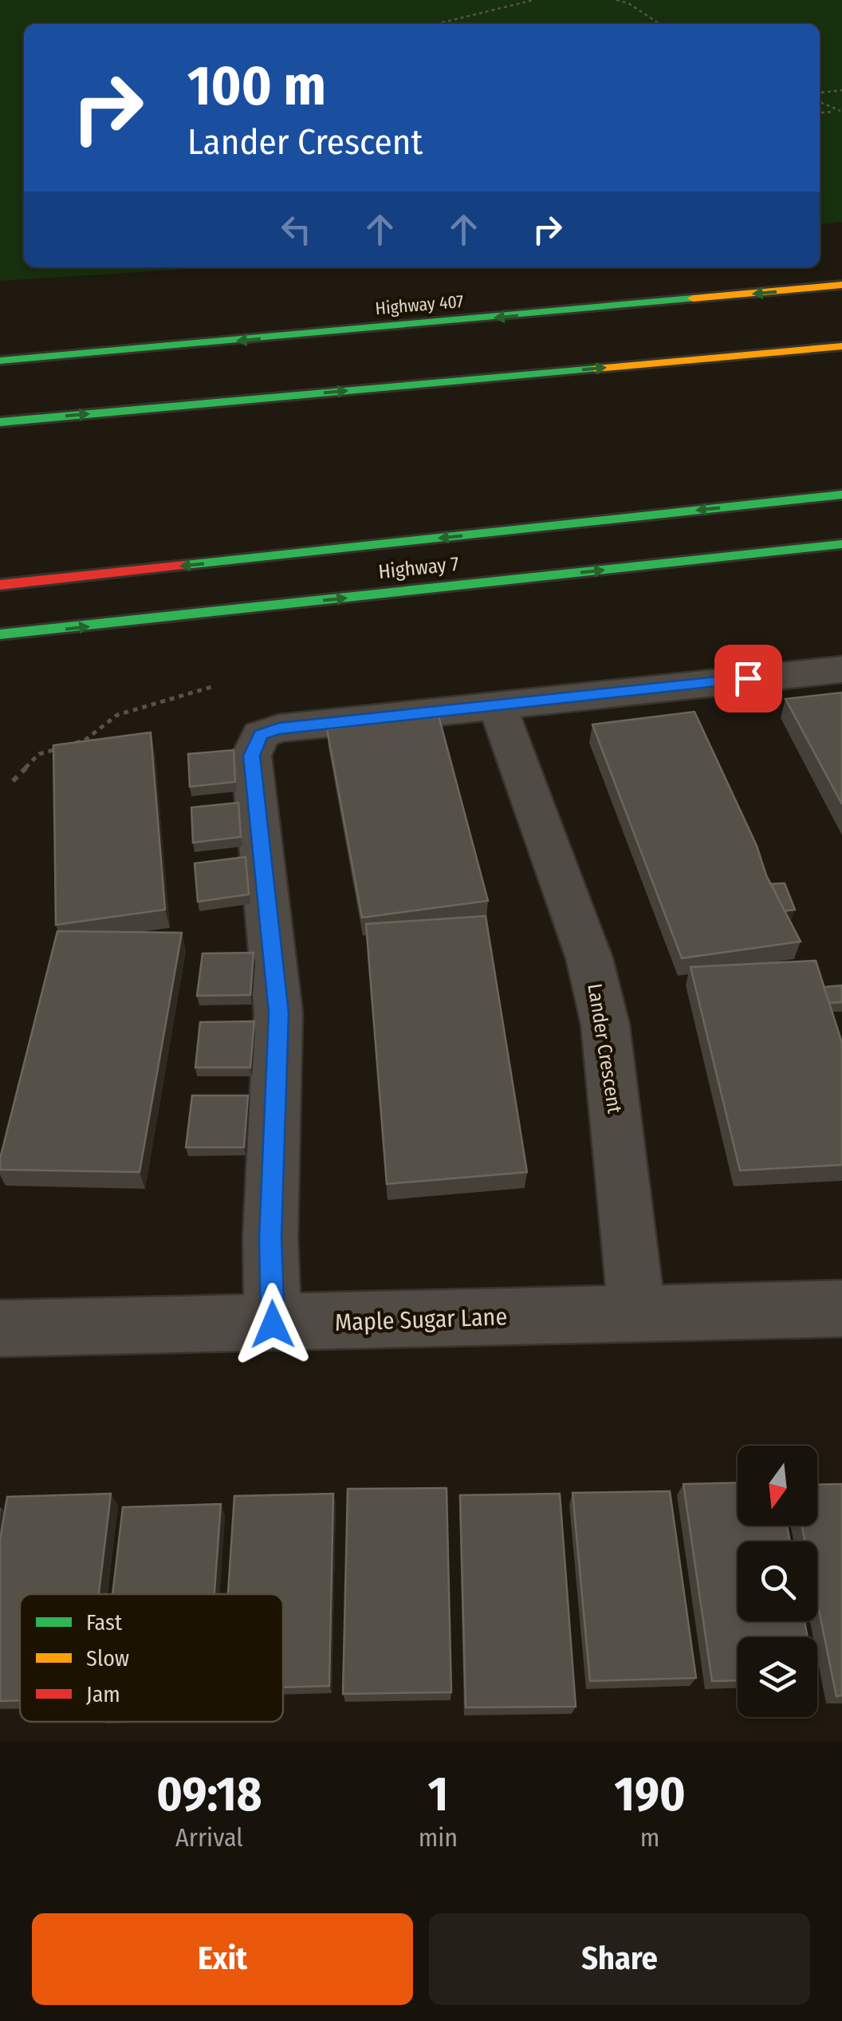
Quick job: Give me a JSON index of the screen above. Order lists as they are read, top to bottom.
{
  "streets": {
    "main road": ["Highway 407", "Highway 7"],
    "street": ["Lander Crescent", "Maple Sugar Lane"]
  },
  "crossings": [
    ["Lander Crescent", "Maple Sugar Lane"]
  ],
  "legend": ["Fast", "Slow", "Jam"],
  "north": "bottom",
  "page": {
    "turn": ["100 m", "Lander Crescent"],
    "eta": [
      "09:18",
      "Arrival",
      "1",
      "min",
      "190",
      "m"
    ],
    "buttons": ["Exit", "Share"]
  }
}
